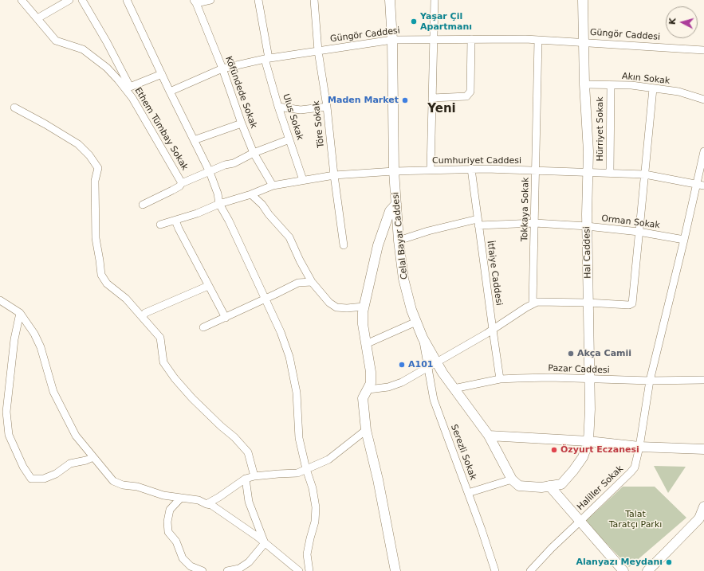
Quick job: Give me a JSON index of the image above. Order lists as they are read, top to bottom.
{
  "streets": {
    "street": [
      "Güngör Caddesi",
      "Akın Sokak",
      "Köfündede Sokak",
      "Ulus Sokak",
      "Töre Sokak",
      "Ethem Tümbay Sokak",
      "Hürriyet Sokak",
      "Cumhuriyet Caddesi",
      "Tokkaya Sokak",
      "Orman Sokak",
      "Celal Bayar Caddesi",
      "Hal Caddesi",
      "İtfaiye Caddesi",
      "Pazar Caddesi",
      "Serezli Sokak",
      "Haliller Sokak"
    ]
  },
  "crossings": [
    ["Güngör Caddesi", "Köfündede Sokak"],
    ["Güngör Caddesi", "Ulus Sokak"],
    ["Güngör Caddesi", "Töre Sokak"],
    ["Güngör Caddesi", "Tokkaya Sokak"],
    ["Güngör Caddesi", "Celal Bayar Caddesi"],
    ["Güngör Caddesi", "Hal Caddesi"],
    ["Akın Sokak", "Hürriyet Sokak"],
    ["Akın Sokak", "Hal Caddesi"],
    ["Köfündede Sokak", "Ethem Tümbay Sokak"],
    ["Köfündede Sokak", "Cumhuriyet Caddesi"],
    ["Ulus Sokak", "Ethem Tümbay Sokak"],
    ["Ulus Sokak", "Cumhuriyet Caddesi"],
    ["Töre Sokak", "Cumhuriyet Caddesi"],
    ["Hürriyet Sokak", "Cumhuriyet Caddesi"],
    ["Cumhuriyet Caddesi", "Tokkaya Sokak"],
    ["Cumhuriyet Caddesi", "Celal Bayar Caddesi"],
    ["Cumhuriyet Caddesi", "Hal Caddesi"],
    ["Cumhuriyet Caddesi", "İtfaiye Caddesi"],
    ["Cumhuriyet Caddesi", "Haliller Sokak"],
    ["Tokkaya Sokak", "Orman Sokak"],
    ["Orman Sokak", "Celal Bayar Caddesi"],
    ["Orman Sokak", "Hal Caddesi"],
    ["Orman Sokak", "İtfaiye Caddesi"],
    ["Orman Sokak", "Haliller Sokak"],
    ["Celal Bayar Caddesi", "Pazar Caddesi"],
    ["Celal Bayar Caddesi", "Serezli Sokak"],
    ["Hal Caddesi", "Pazar Caddesi"],
    ["İtfaiye Caddesi", "Pazar Caddesi"],
    ["Pazar Caddesi", "Haliller Sokak"]
  ],
  "districts": ["Yeni"],
  "parks": ["Talat Taratçı Parkı"],
  "places": [
    "Yaşar Çil Apartmanı",
    "Maden Market",
    "Akça Camii",
    "A101",
    "Özyurt Eczanesi",
    "Alanyazı Meydanı"
  ],
  "north": "left"
}
